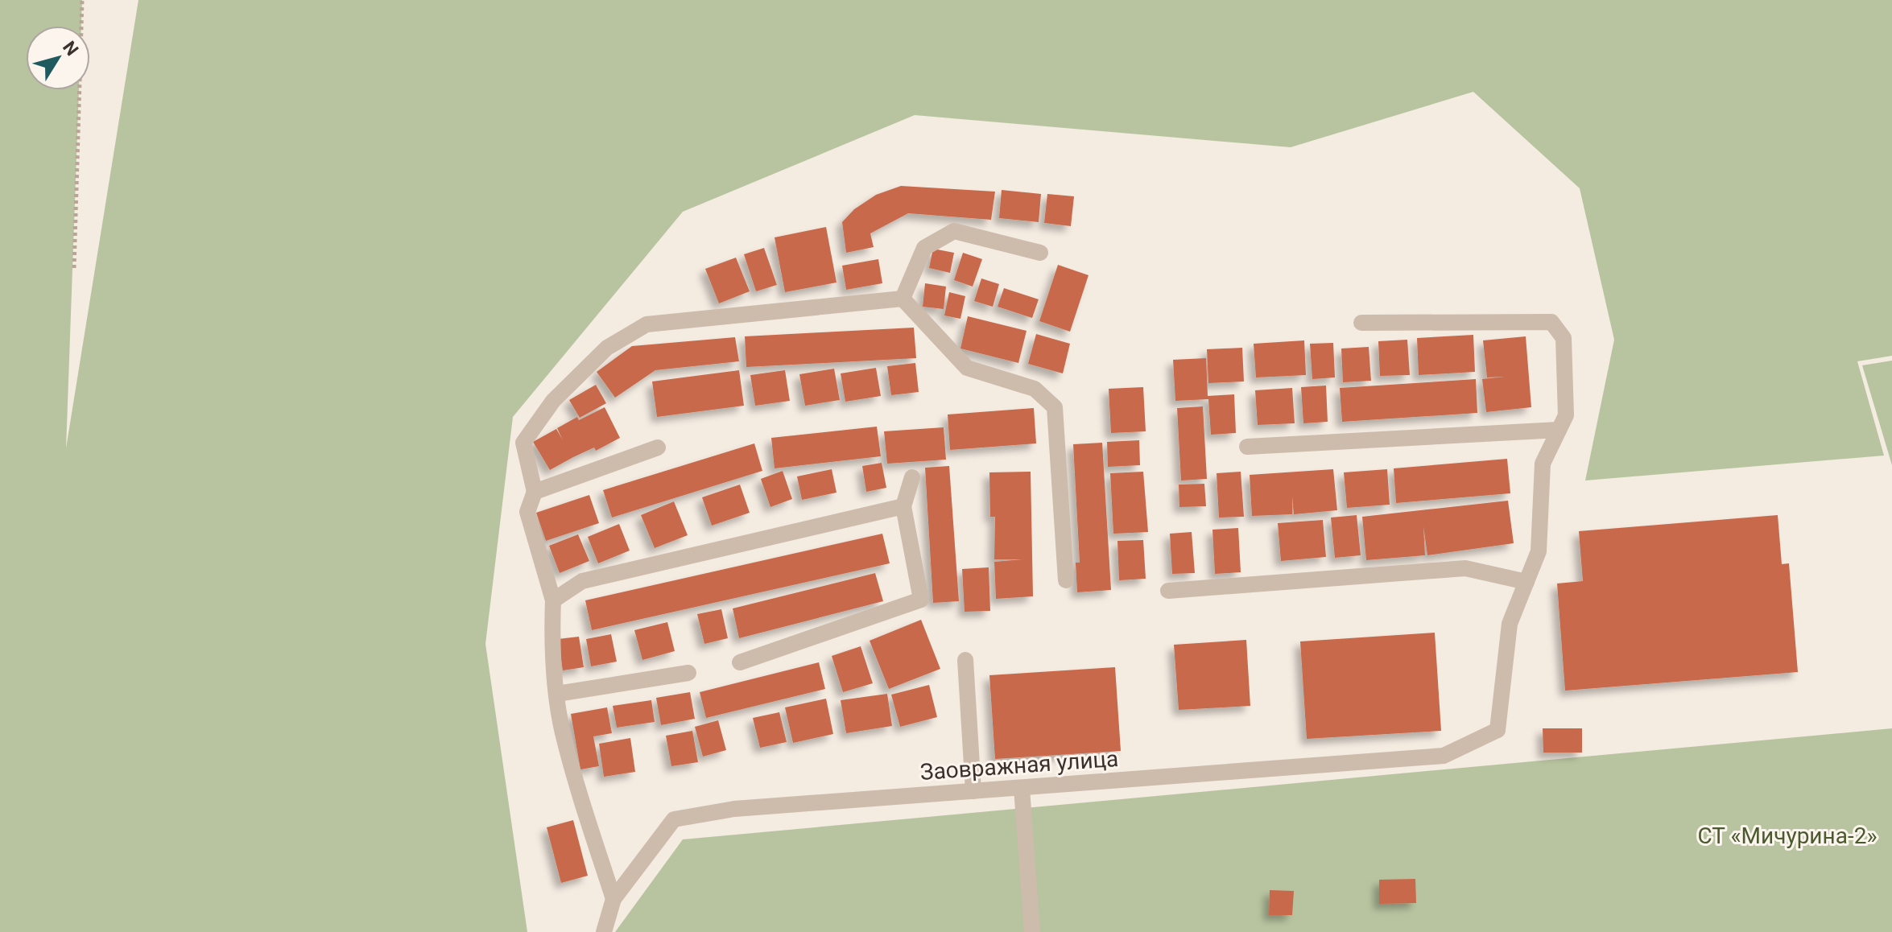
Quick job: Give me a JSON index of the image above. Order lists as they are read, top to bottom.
{
  "streets": {
    "street": ["Заовражная улица"]
  },
  "parks": ["СТ «Мичурина-2»"],
  "north": "top right"
}
